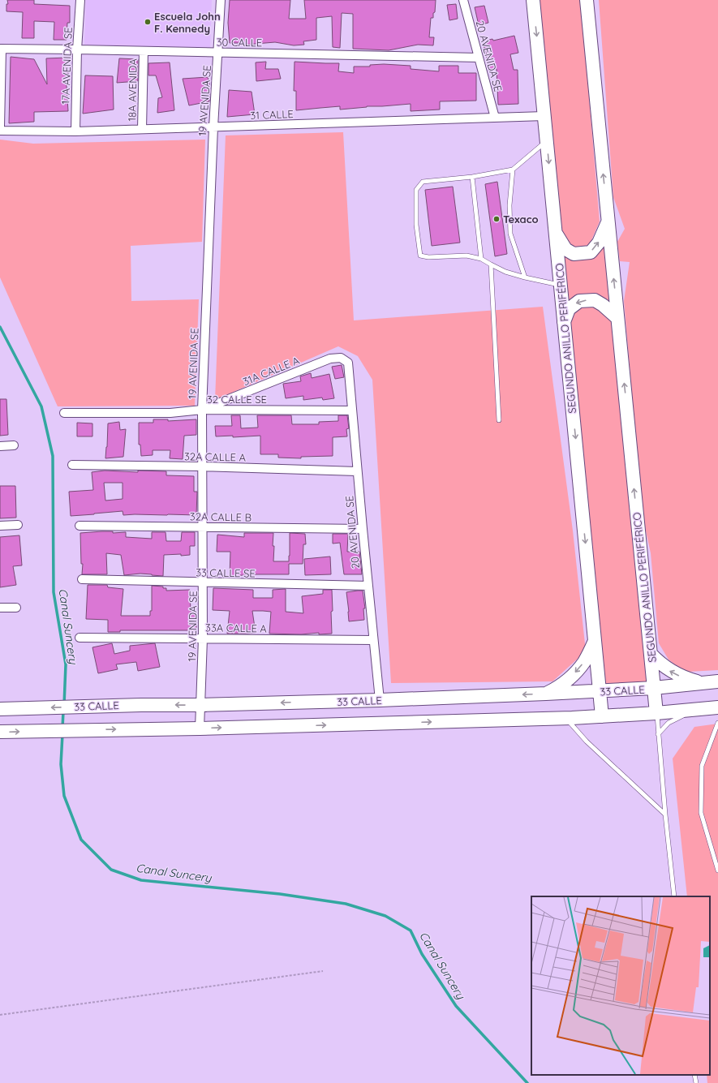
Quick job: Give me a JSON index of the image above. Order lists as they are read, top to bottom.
{
  "streets": {
    "main road": ["SEGUNDO ANILLO PERIFÉRICO", "33 CALLE"],
    "street": [
      "30 CALLE",
      "20 AVENIDA SE",
      "17A AVENIDA SE",
      "18A AVENIDA",
      "19 AVENIDA SE",
      "31 CALLE",
      "31A CALLE A",
      "32 CALLE SE",
      "32A CALLE A",
      "32A CALLE B",
      "33 CALLE SE",
      "33A CALLE A"
    ]
  },
  "crossings": [
    ["30 CALLE", "20 AVENIDA SE"],
    ["30 CALLE", "17A AVENIDA SE"],
    ["30 CALLE", "18A AVENIDA"],
    ["30 CALLE", "19 AVENIDA SE"],
    ["20 AVENIDA SE", "31 CALLE"],
    ["20 AVENIDA SE", "31A CALLE A"],
    ["20 AVENIDA SE", "32 CALLE SE"],
    ["20 AVENIDA SE", "32A CALLE A"],
    ["20 AVENIDA SE", "32A CALLE B"],
    ["20 AVENIDA SE", "33 CALLE SE"],
    ["20 AVENIDA SE", "33A CALLE A"],
    ["20 AVENIDA SE", "33 CALLE"],
    ["17A AVENIDA SE", "31 CALLE"],
    ["18A AVENIDA", "31 CALLE"],
    ["19 AVENIDA SE", "31 CALLE"],
    ["19 AVENIDA SE", "31A CALLE A"],
    ["19 AVENIDA SE", "32 CALLE SE"],
    ["19 AVENIDA SE", "32A CALLE A"],
    ["19 AVENIDA SE", "32A CALLE B"],
    ["19 AVENIDA SE", "33 CALLE SE"],
    ["19 AVENIDA SE", "33A CALLE A"],
    ["19 AVENIDA SE", "33 CALLE"],
    ["31 CALLE", "SEGUNDO ANILLO PERIFÉRICO"],
    ["SEGUNDO ANILLO PERIFÉRICO", "33 CALLE"],
    ["31A CALLE A", "32 CALLE SE"]
  ],
  "water": ["Canal Suncery"],
  "places": ["Escuela John F. Kennedy", "Texaco"]
}
